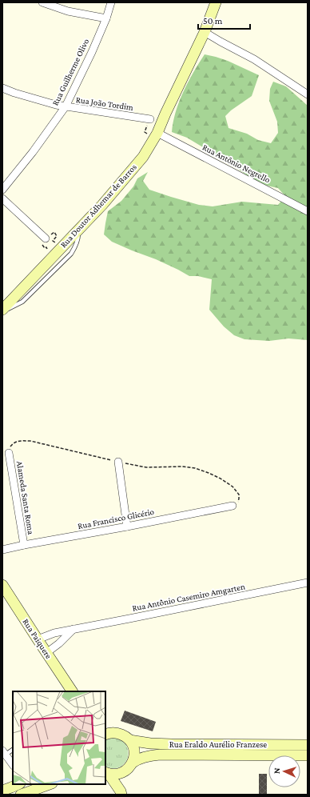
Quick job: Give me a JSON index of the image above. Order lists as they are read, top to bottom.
{
  "streets": {
    "street": [
      "Rua Guilherme Olivo",
      "Rua João Tordim",
      "Rua Antônio Negrello",
      "Rua Doutor Adhemar de Barros",
      "Alameda Santa Roma",
      "Rua Francisco Glicério",
      "Rua Antônio Casemiro Amgarten",
      "Rua Paiquere",
      "Rua Eraldo Aurélio Franzese"
    ]
  },
  "crossings": [
    ["Rua Guilherme Olivo", "Rua João Tordim"],
    ["Rua Antônio Negrello", "Rua Doutor Adhemar de Barros"],
    ["Alameda Santa Roma", "Rua Francisco Glicério"],
    ["Rua Antônio Casemiro Amgarten", "Rua Paiquere"]
  ],
  "scale_bar": "50 m",
  "north": "left"
}
